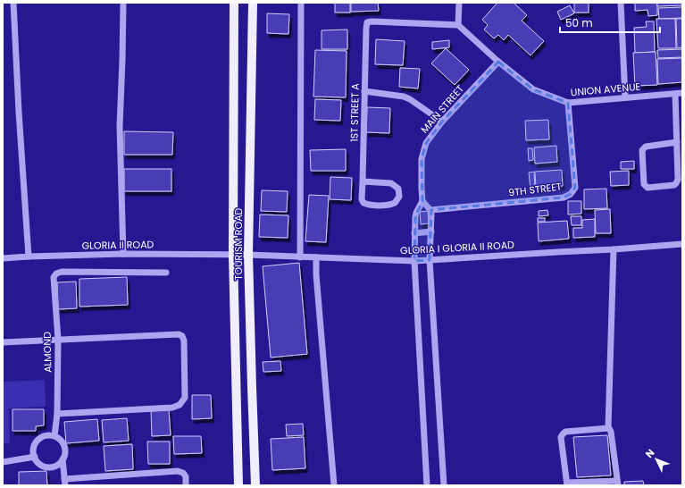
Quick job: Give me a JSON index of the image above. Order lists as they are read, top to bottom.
{
  "streets": {
    "main road": ["TOURISM ROAD"],
    "street": [
      "UNION AVENUE",
      "MAIN STREET",
      "1ST STREET A",
      "9TH STREET",
      "GLORIA II ROAD",
      "GLORIA I GLORIA II ROAD",
      "ALMOND"
    ]
  },
  "crossings": [
    ["UNION AVENUE", "MAIN STREET"],
    ["UNION AVENUE", "1ST STREET A"],
    ["UNION AVENUE", "9TH STREET"],
    ["TOURISM ROAD", "GLORIA II ROAD"],
    ["TOURISM ROAD", "GLORIA I GLORIA II ROAD"],
    ["GLORIA II ROAD", "GLORIA I GLORIA II ROAD"]
  ],
  "scale_bar": "50 m",
  "north": "top left"
}
